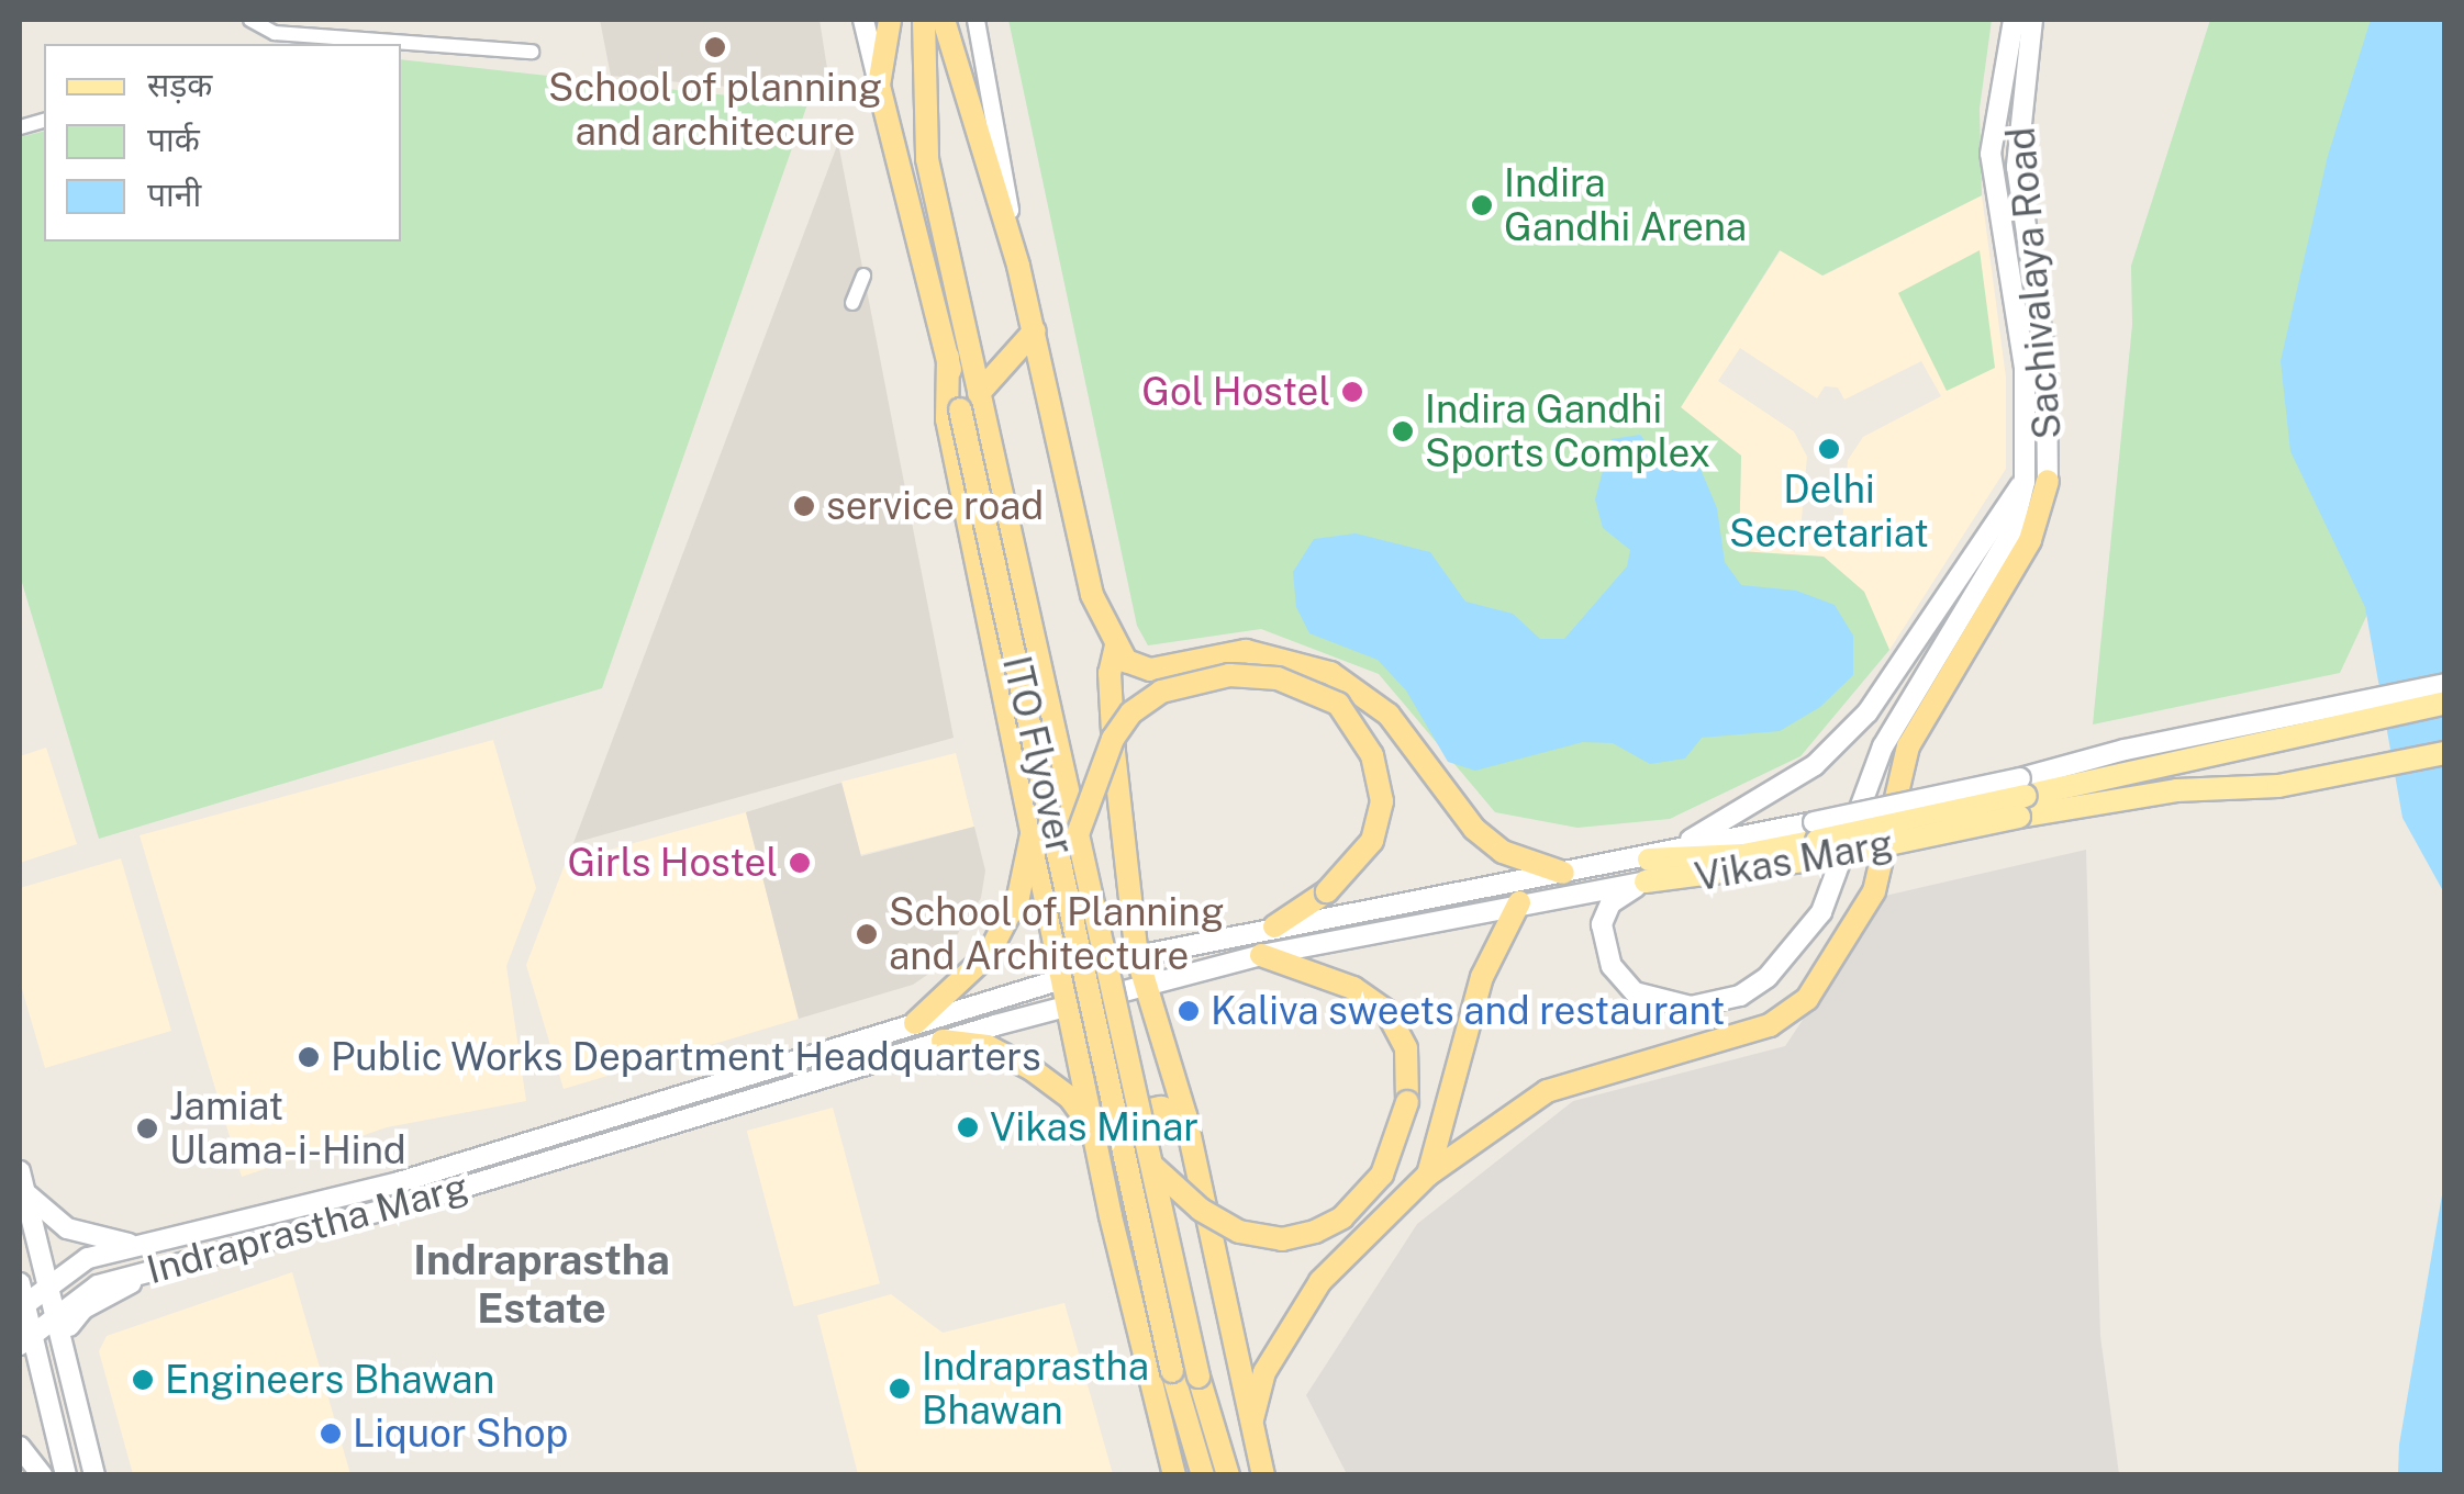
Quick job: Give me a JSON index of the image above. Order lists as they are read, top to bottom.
{
  "streets": {
    "highway": ["ITO Flyover"],
    "main road": ["Sachivalaya Road", "Vikas Marg", "Indraprastha Marg"]
  },
  "crossings": [
    ["Vikas Marg", "Indraprastha Marg"]
  ],
  "districts": ["Indraprastha Estate"],
  "places": [
    "School of planning and architecure",
    "Indira Gandhi Arena",
    "Gol Hostel",
    "Indira Gandhi Sports Complex",
    "Delhi Secretariat",
    "service road",
    "Girls Hostel",
    "School of Planning and Architecture",
    "Kaliva sweets and restaurant",
    "Public Works Department Headquarters",
    "Vikas Minar",
    "Jamiat Ulama-i-Hind",
    "Engineers Bhawan",
    "Indraprastha Bhawan",
    "Liquor Shop"
  ],
  "legend": ["सड़क", "पार्क", "पानी"]
}
